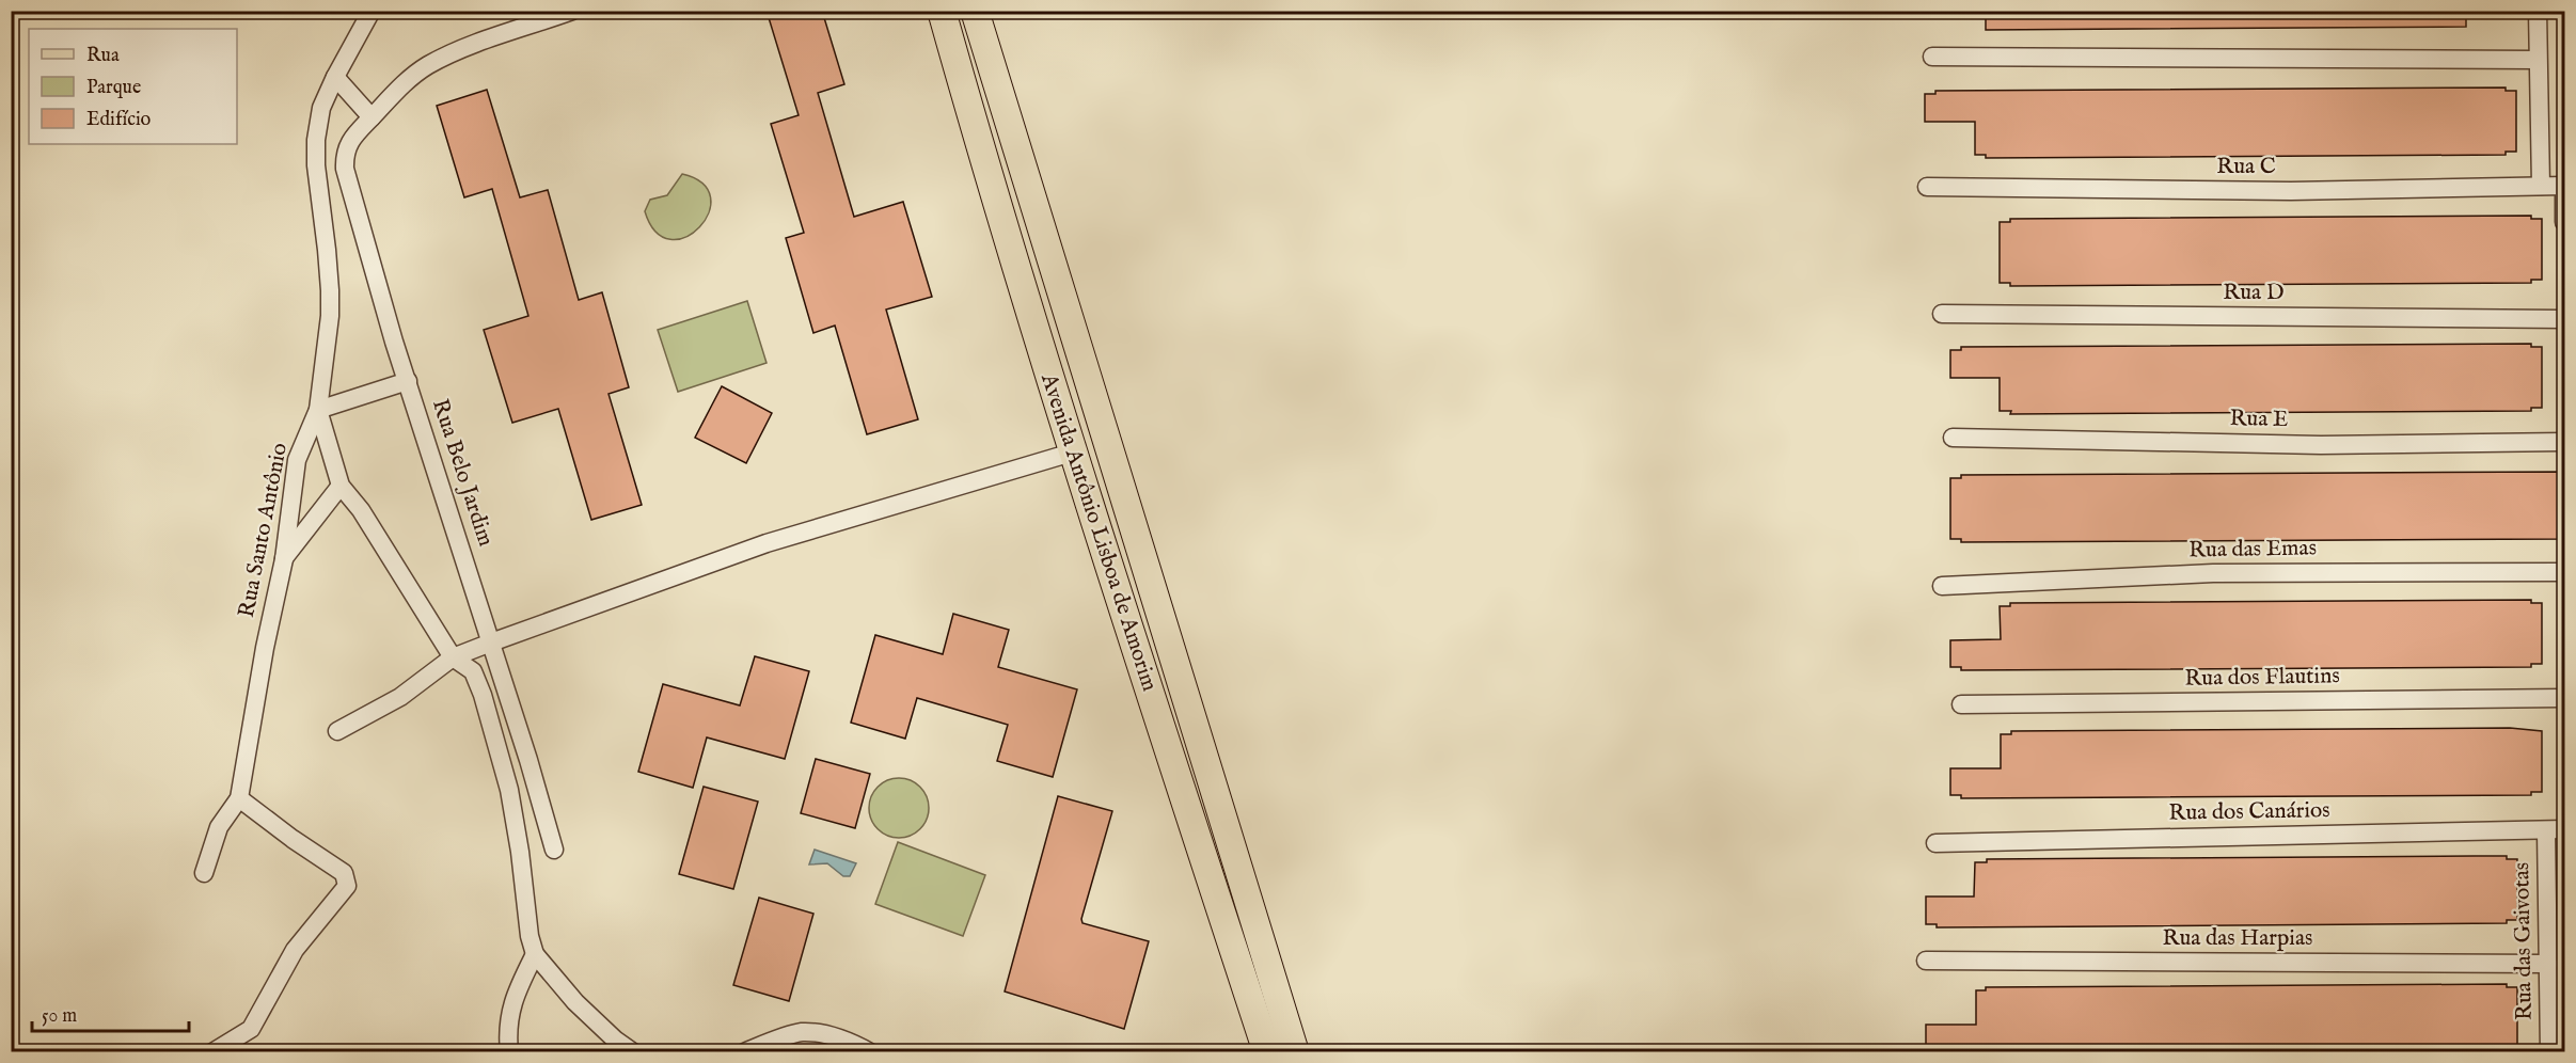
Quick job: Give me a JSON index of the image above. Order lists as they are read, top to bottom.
{
  "streets": {
    "main road": ["Avenida Antônio Lisboa de Amorim"],
    "street": [
      "Rua C",
      "Rua D",
      "Rua E",
      "Rua Belo Jardim",
      "Rua Santo Antônio",
      "Rua das Emas",
      "Rua dos Flautins",
      "Rua dos Canários",
      "Rua das Harpias",
      "Rua das Gaivotas"
    ]
  },
  "crossings": [
    ["Rua dos Canários", "Rua das Gaivotas"],
    ["Rua das Harpias", "Rua das Gaivotas"]
  ],
  "legend": ["Rua", "Parque", "Edifício"],
  "scale_bar": "50 m"
}
